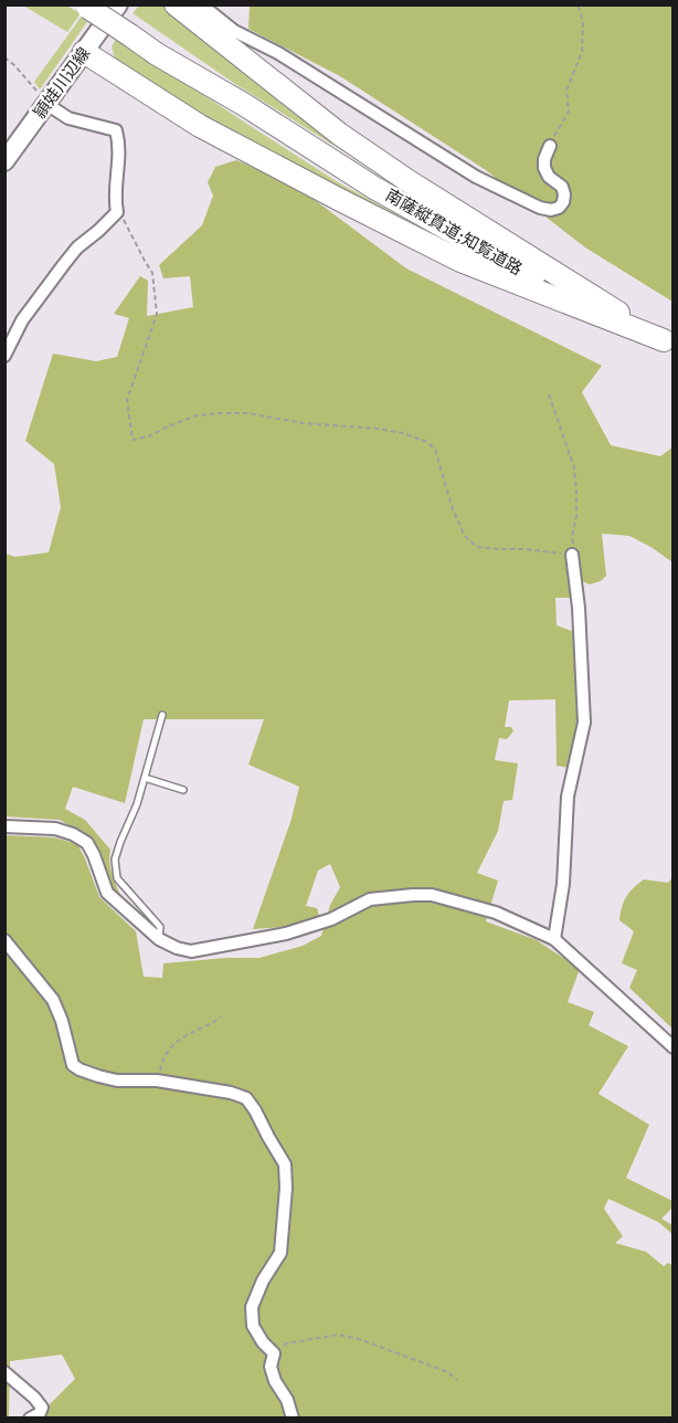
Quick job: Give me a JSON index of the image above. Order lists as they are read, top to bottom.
{
  "streets": {
    "highway": ["南薩縦貫道;知覧道路"],
    "main road": ["頴娃川辺線"]
  }
}
